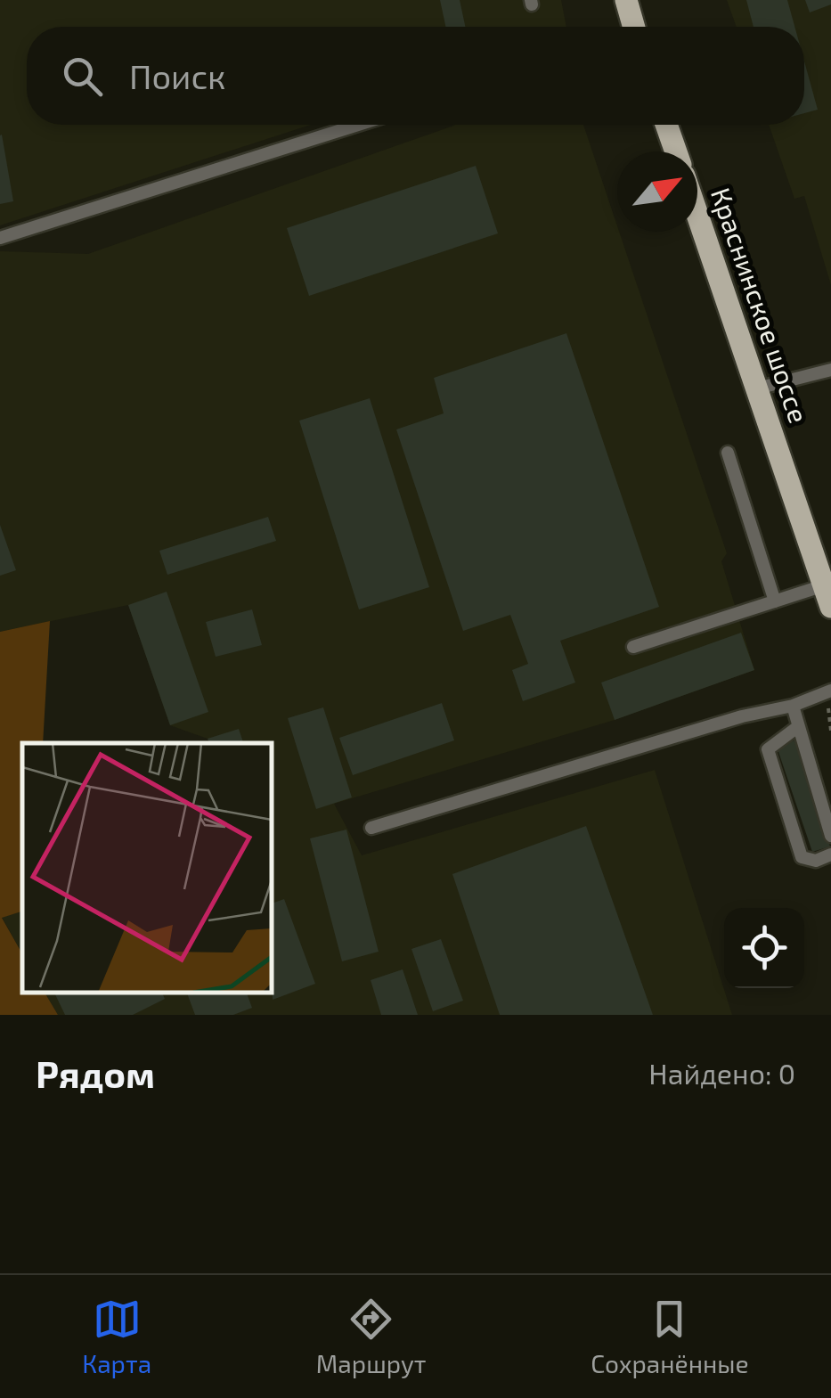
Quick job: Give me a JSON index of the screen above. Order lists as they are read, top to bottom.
{
  "streets": {
    "main road": ["Краснинское шоссе"]
  },
  "north": "top right",
  "page": {
    "search": "Поиск",
    "heading": ["Рядом", "Найдено: 0"],
    "nav": ["Карта", "Маршрут", "Сохранённые"]
  }
}
